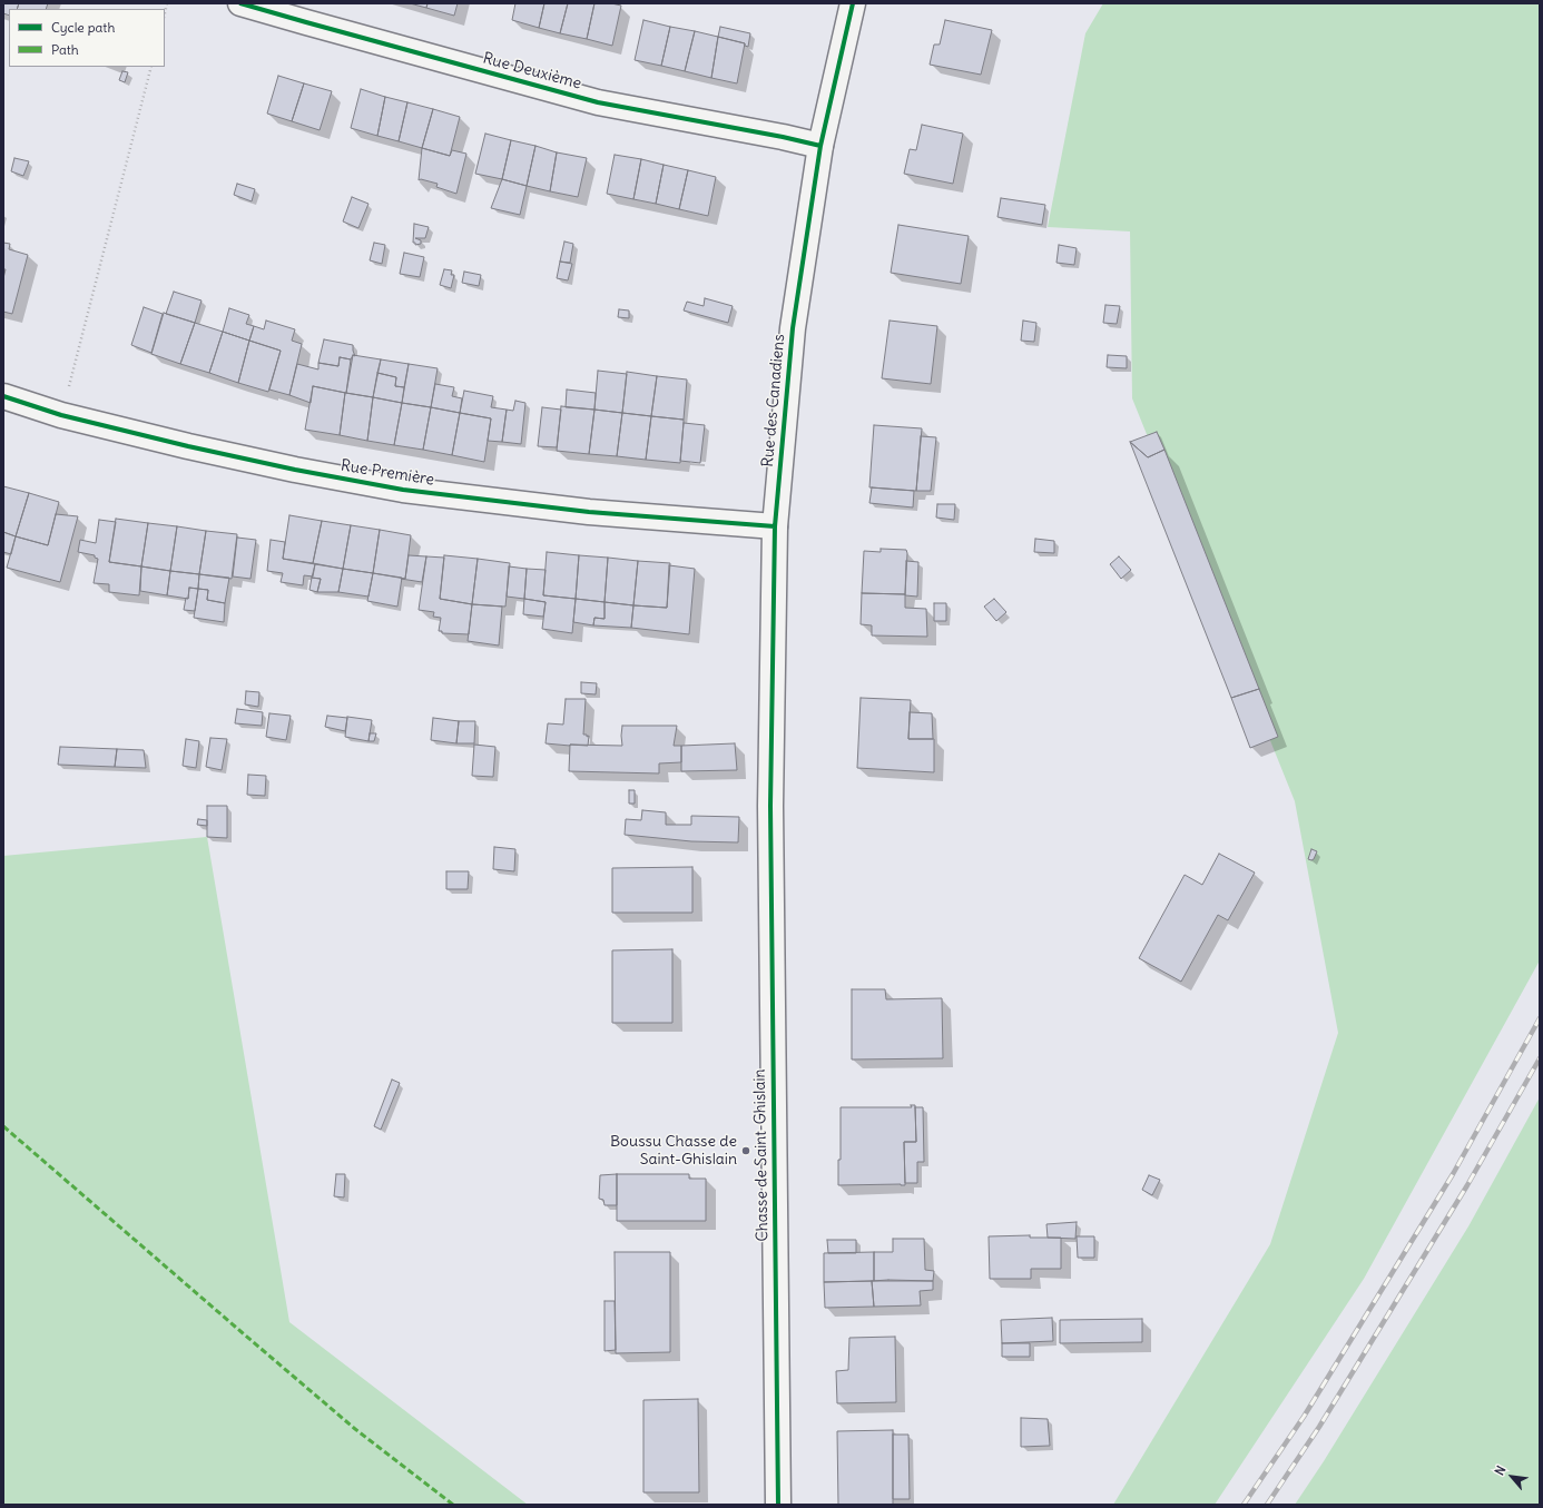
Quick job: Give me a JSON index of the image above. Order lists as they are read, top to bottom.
{
  "streets": {
    "street": [
      "Rue Deuxième",
      "Rue des Canadiens",
      "Rue Première",
      "Chasse de Saint-Ghislain"
    ]
  },
  "crossings": [
    ["Rue Deuxième", "Rue des Canadiens"],
    ["Rue des Canadiens", "Rue Première"],
    ["Rue des Canadiens", "Chasse de Saint-Ghislain"]
  ],
  "places": ["Boussu Chasse de Saint-Ghislain"],
  "legend": ["Cycle path", "Path"],
  "north": "top left"
}
